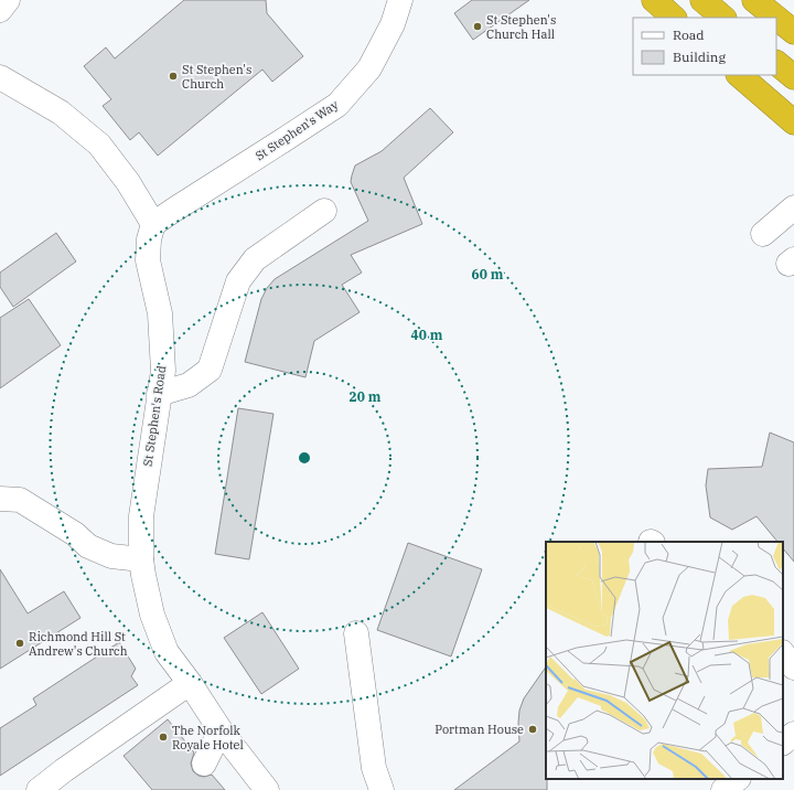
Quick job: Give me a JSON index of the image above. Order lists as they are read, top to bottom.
{
  "streets": {
    "street": ["St Stephen's Way", "St Stephen's Road"]
  },
  "crossings": [
    ["St Stephen's Way", "St Stephen's Road"]
  ],
  "places": [
    "St Stephen's Church Hall",
    "St Stephen's Church",
    "Richmond Hill St Andrew's Church",
    "Portman House",
    "The Norfolk Royale Hotel"
  ],
  "legend": ["Road", "Building"],
  "rings": ["60 m", "40 m", "20 m"]
}
